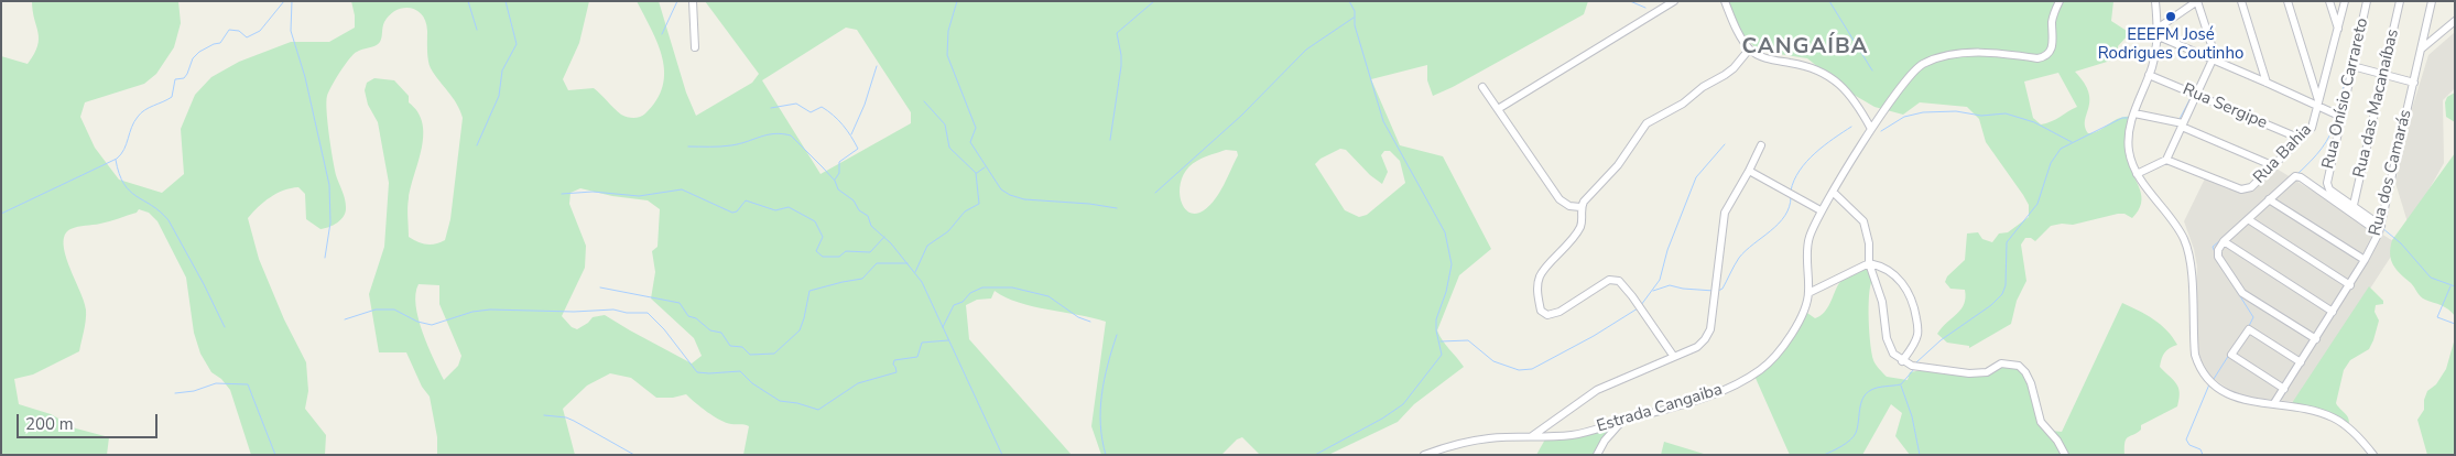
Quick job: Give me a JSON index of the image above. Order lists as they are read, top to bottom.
{
  "streets": {
    "street": [
      "Rua Onísio Carrareto",
      "Rua das Macanaíbas",
      "Rua Sergipe",
      "Rua Bahia",
      "Rua dos Camarás",
      "Estrada Cangaiba"
    ]
  },
  "crossings": [
    ["Rua Onísio Carrareto", "Rua das Macanaíbas"],
    ["Rua Onísio Carrareto", "Rua dos Camarás"],
    ["Rua Sergipe", "Rua Bahia"]
  ],
  "districts": ["CANGAÍBA"],
  "places": ["EEEFM José Rodrigues Coutinho"],
  "scale_bar": "200 m"
}
